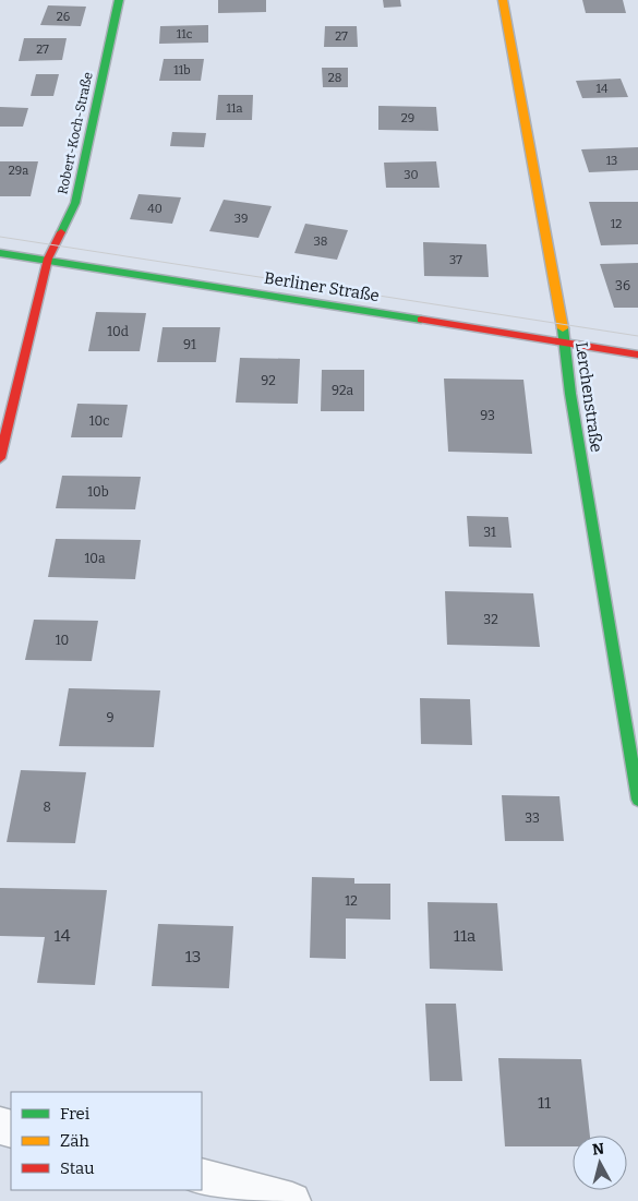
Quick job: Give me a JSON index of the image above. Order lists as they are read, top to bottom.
{
  "streets": {
    "street": ["Robert-Koch-Straße", "Berliner Straße", "Lerchenstraße"]
  },
  "crossings": [
    ["Robert-Koch-Straße", "Berliner Straße"],
    ["Berliner Straße", "Lerchenstraße"]
  ],
  "house_numbers": [
    "26",
    "11c",
    "27",
    "27",
    "11b",
    "28",
    "14",
    "11a",
    "29",
    "13",
    "29a",
    "30",
    "40",
    "39",
    "12",
    "38",
    "37",
    "36",
    "10d",
    "91",
    "92",
    "92a",
    "93",
    "10c",
    "10b",
    "31",
    "10a",
    "32",
    "10",
    "9",
    "8",
    "33",
    "12",
    "14",
    "11a",
    "13",
    "11"
  ],
  "legend": ["Frei", "Zäh", "Stau"],
  "north": "top"
}
